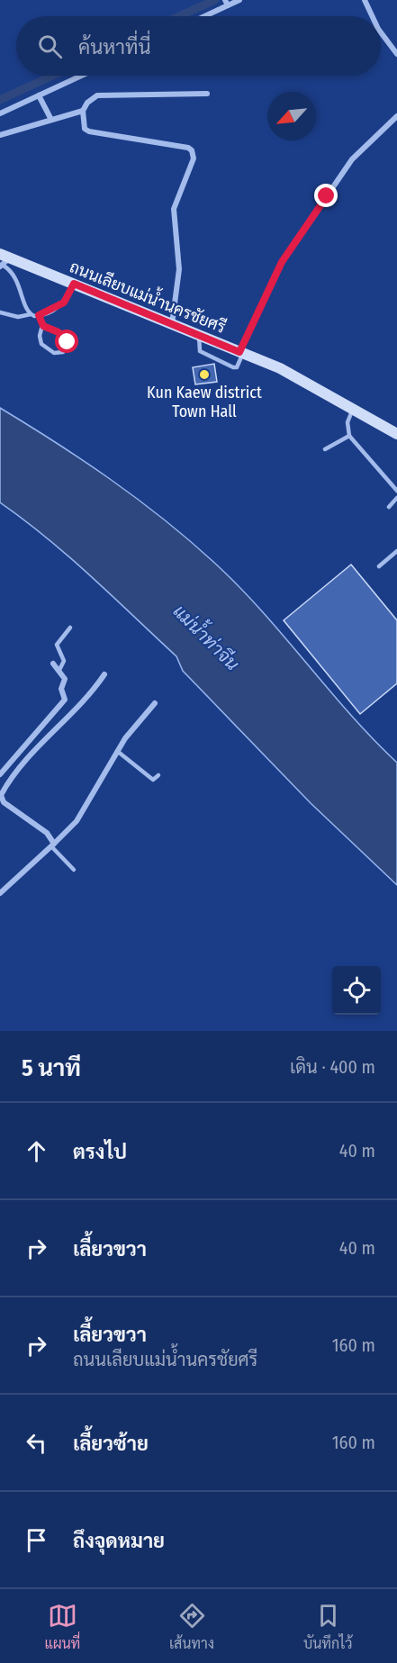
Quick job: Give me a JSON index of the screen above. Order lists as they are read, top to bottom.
{
  "streets": {
    "main road": ["ถนนเลียบแม่น้ำนครชัยศรี"]
  },
  "water": ["แม่น้ำท่าจีน"],
  "places": ["Kun Kaew district Town Hall"],
  "north": "bottom left",
  "page": {
    "search": "ค้นหาที่นี่",
    "heading": ["5 นาที", "เดิน · 400 m"],
    "list": [
      ["ตรงไป", "40 m"],
      ["เลี้ยวขวา", "40 m"],
      ["เลี้ยวขวา", "ถนนเลียบแม่น้ำนครชัยศรี", "160 m"],
      ["เลี้ยวซ้าย", "160 m"],
      "ถึงจุดหมาย"
    ],
    "nav": ["แผนที่", "เส้นทาง", "บันทึกไว้"]
  }
}
